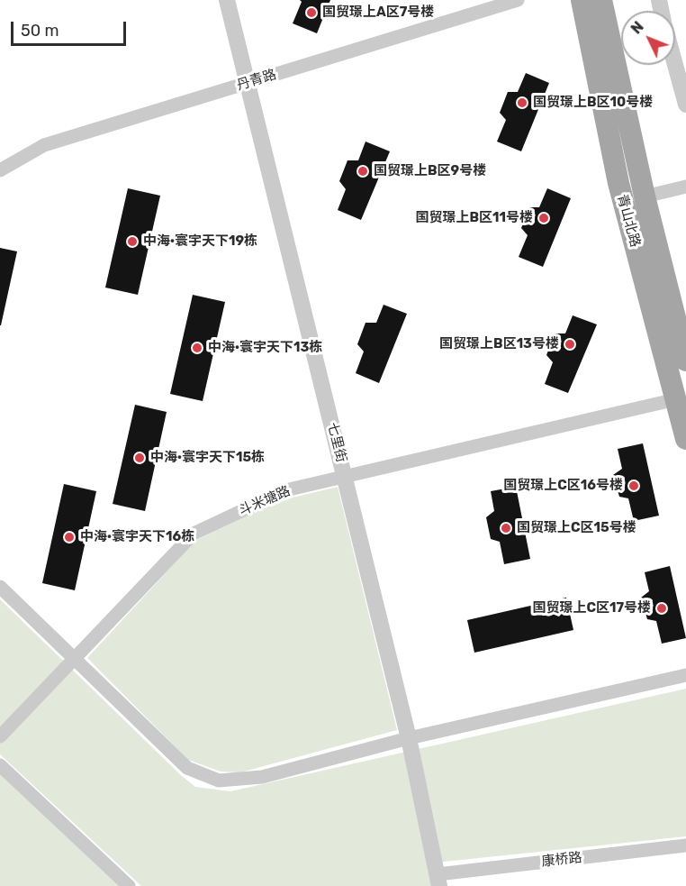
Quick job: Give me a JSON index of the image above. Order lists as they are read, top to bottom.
{
  "streets": {
    "main road": ["青山北路"],
    "street": [
      "丹青路",
      "七里街",
      "斗米塘路",
      "康桥路"
    ]
  },
  "crossings": [
    ["丹青路", "七里街"],
    ["青山北路", "斗米塘路"],
    ["七里街", "斗米塘路"],
    ["七里街", "康桥路"]
  ],
  "places": [
    "国贸璟上A区7号楼",
    "国贸璟上B区10号楼",
    "国贸璟上B区9号楼",
    "国贸璟上B区11号楼",
    "中海·寰宇天下19栋",
    "国贸璟上B区13号楼",
    "中海·寰宇天下13栋",
    "中海·寰宇天下15栋",
    "国贸璟上C区16号楼",
    "国贸璟上C区15号楼",
    "中海·寰宇天下16栋",
    "国贸璟上C区17号楼"
  ],
  "scale_bar": "50 m",
  "north": "top left"
}
